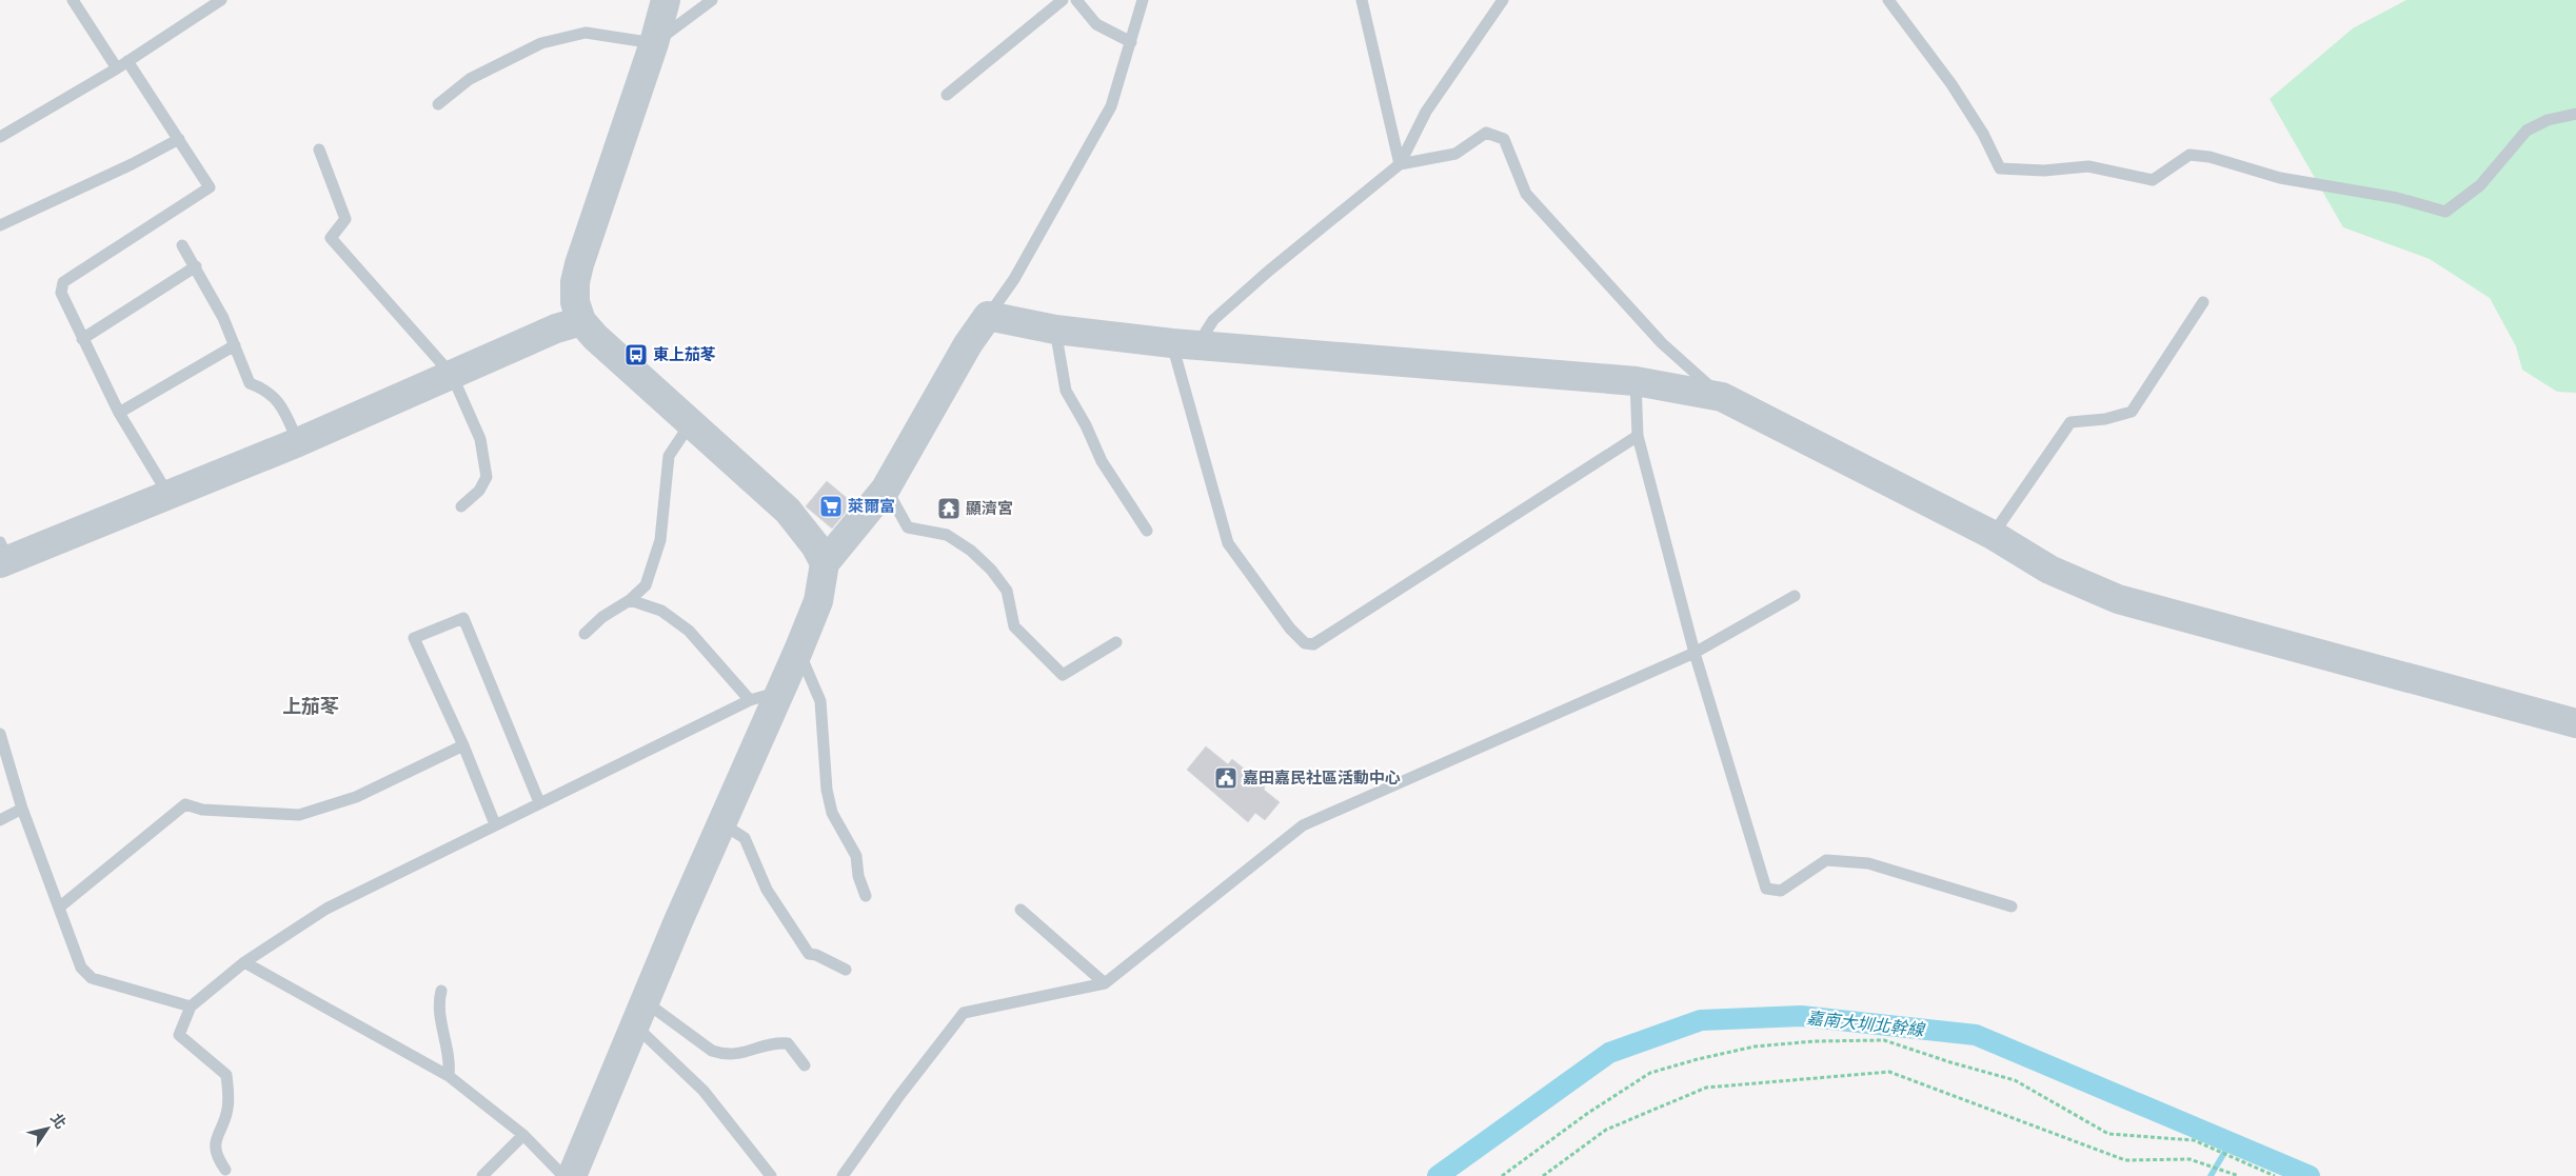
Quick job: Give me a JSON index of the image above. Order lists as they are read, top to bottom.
{
  "districts": ["上茄苳"],
  "water": ["嘉南大圳北幹線"],
  "places": {
    "bus stop": ["東上茄苳"],
    "supermarket": ["萊爾富"],
    "temple": ["顯濟宮"],
    "public building": ["嘉田嘉民社區活動中心"]
  },
  "north": "top right"
}
